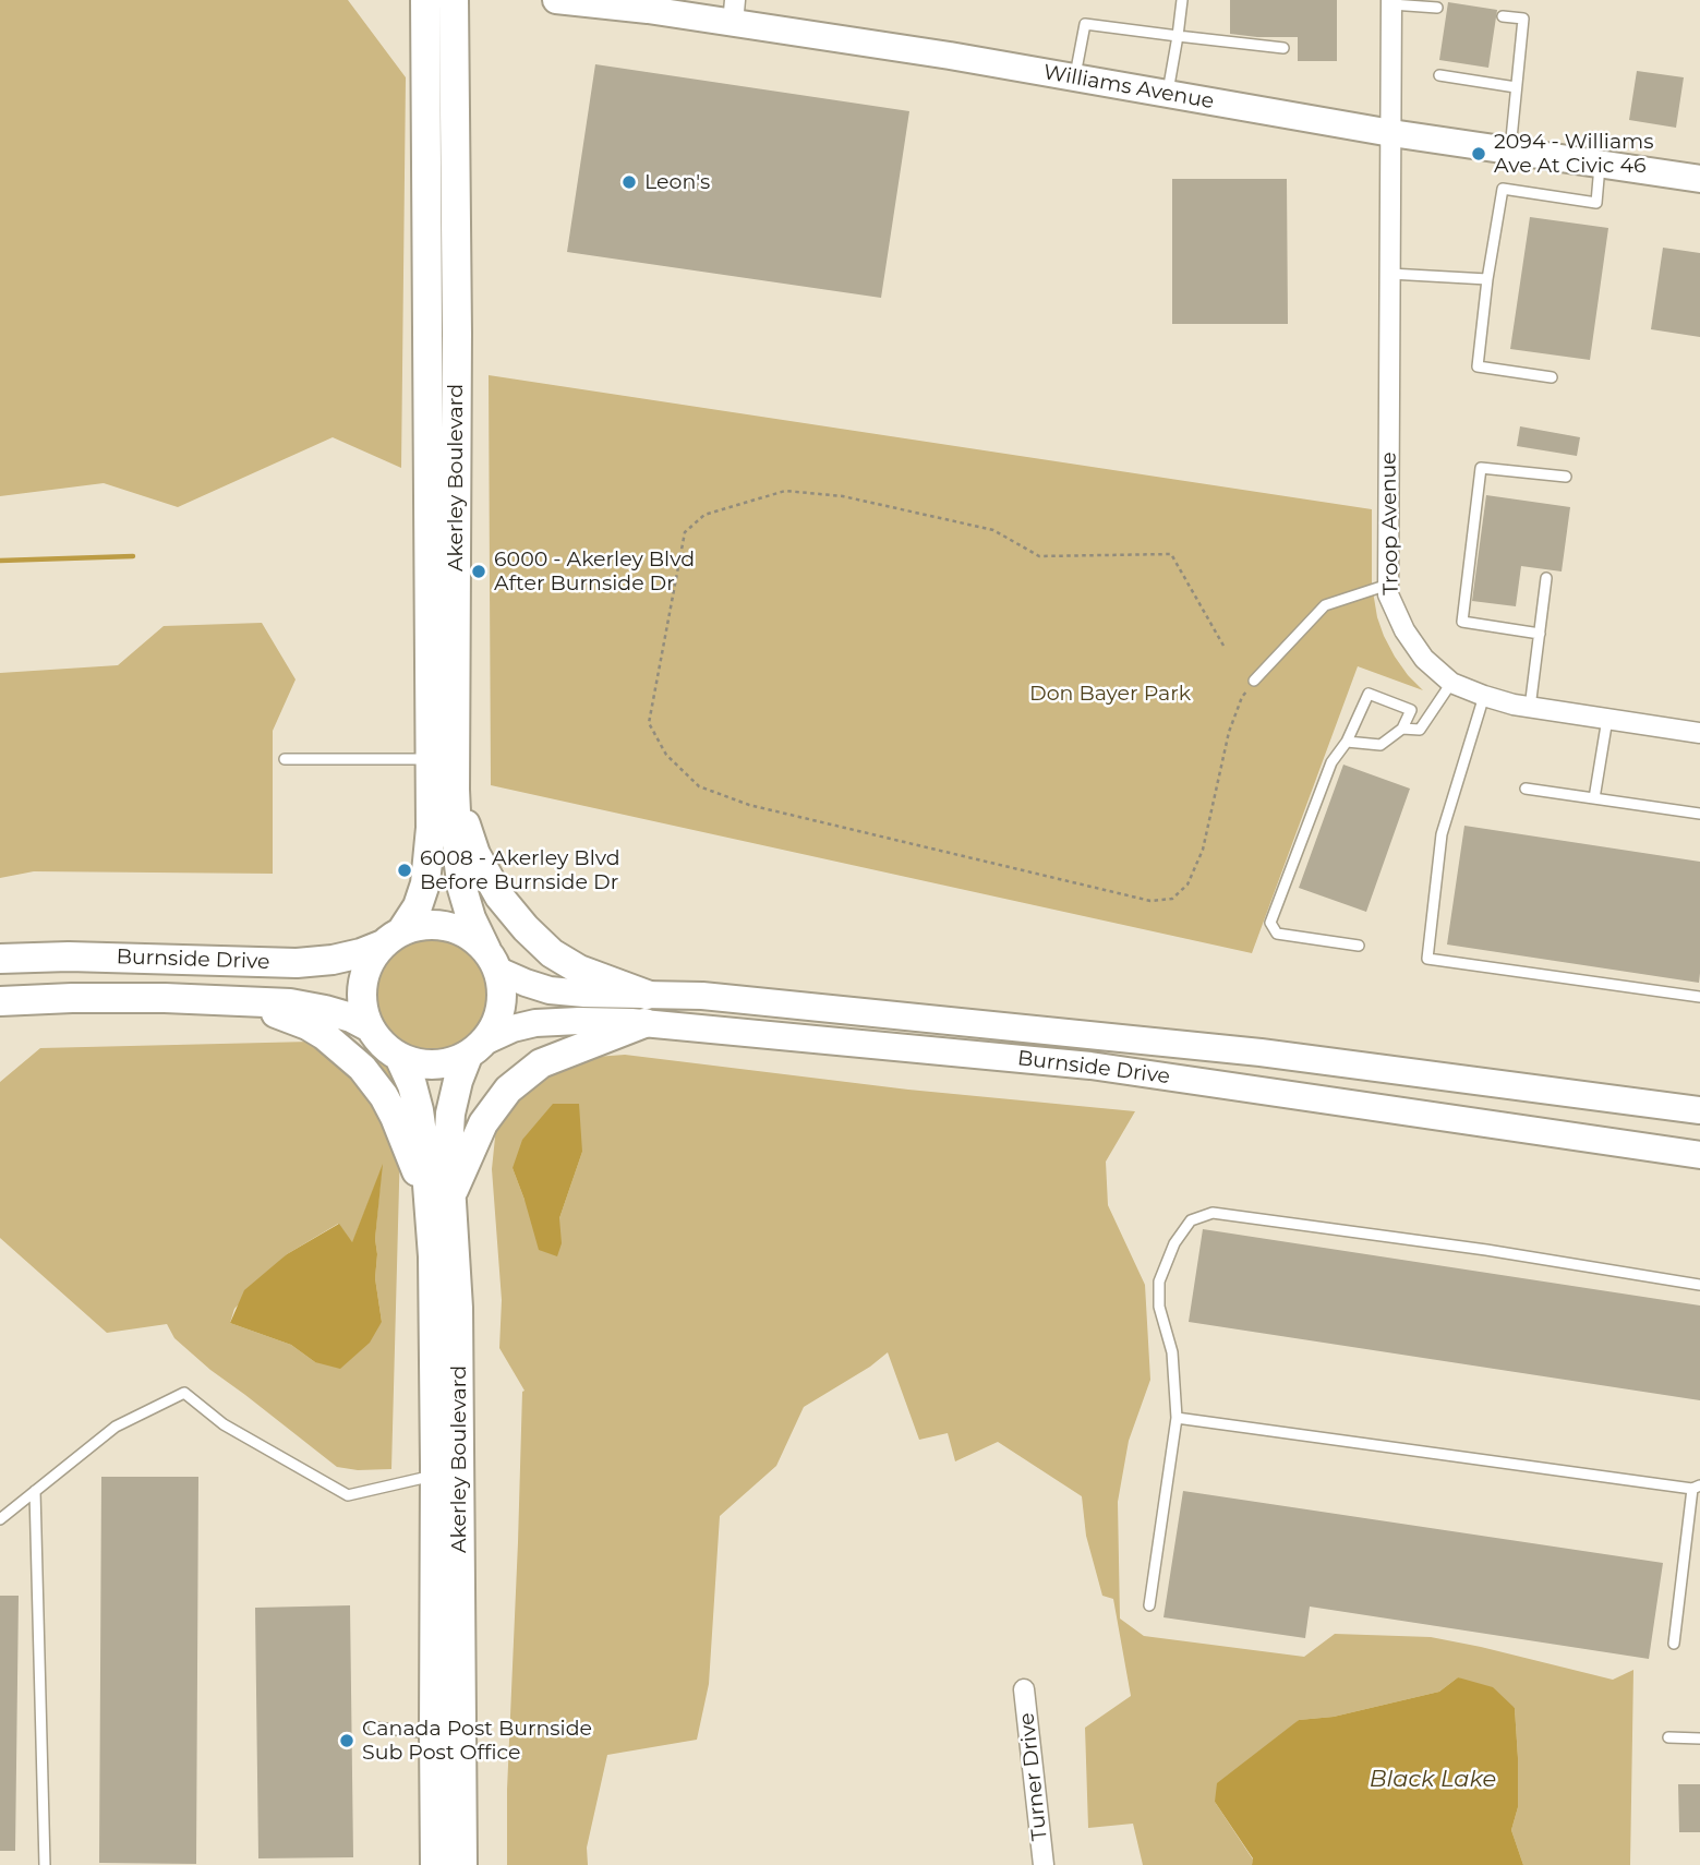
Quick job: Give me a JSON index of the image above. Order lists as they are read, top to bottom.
{
  "streets": {
    "main road": ["Williams Avenue", "Akerley Boulevard", "Burnside Drive"],
    "street": ["Troop Avenue", "Turner Drive"]
  },
  "crossings": [
    ["Williams Avenue", "Troop Avenue"],
    ["Akerley Boulevard", "Burnside Drive"]
  ],
  "water": ["Black Lake"],
  "parks": ["Don Bayer Park"],
  "places": [
    "2094 - Williams Ave At Civic 46",
    "Leon's",
    "6000 - Akerley Blvd After Burnside Dr",
    "6008 - Akerley Blvd Before Burnside Dr",
    "Canada Post Burnside Sub Post Office"
  ]
}
